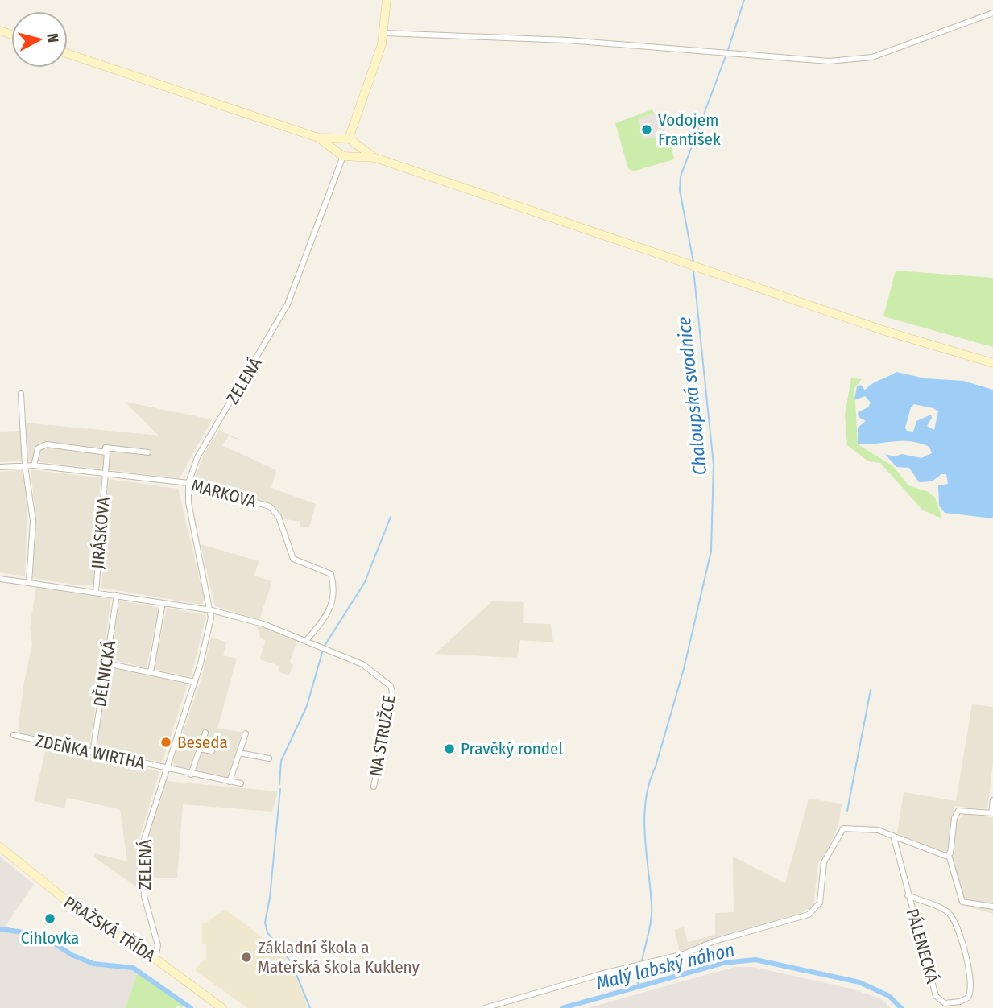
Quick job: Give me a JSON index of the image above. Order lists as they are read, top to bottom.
{
  "streets": {
    "main road": ["PRAŽSKÁ TŘÍDA"],
    "street": [
      "ZELENÁ",
      "MARKOVA",
      "JIRÁSKOVA",
      "DĚLNICKÁ",
      "NA STRUŽCE",
      "ZDEŇKA WIRTHA",
      "PÁLENECKÁ"
    ]
  },
  "crossings": [
    ["ZELENÁ", "MARKOVA"],
    ["ZELENÁ", "JIRÁSKOVA"],
    ["ZELENÁ", "ZDEŇKA WIRTHA"],
    ["ZELENÁ", "PRAŽSKÁ TŘÍDA"],
    ["MARKOVA", "JIRÁSKOVA"],
    ["MARKOVA", "NA STRUŽCE"],
    ["JIRÁSKOVA", "DĚLNICKÁ"],
    ["DĚLNICKÁ", "ZDEŇKA WIRTHA"]
  ],
  "water": ["Chaloupská svodnice", "Malý labský náhon"],
  "places": [
    "Vodojem František",
    "Beseda",
    "Pravěký rondel",
    "Cihlovka",
    "Základní škola a Mateřská škola Kukleny"
  ],
  "north": "right"
}
